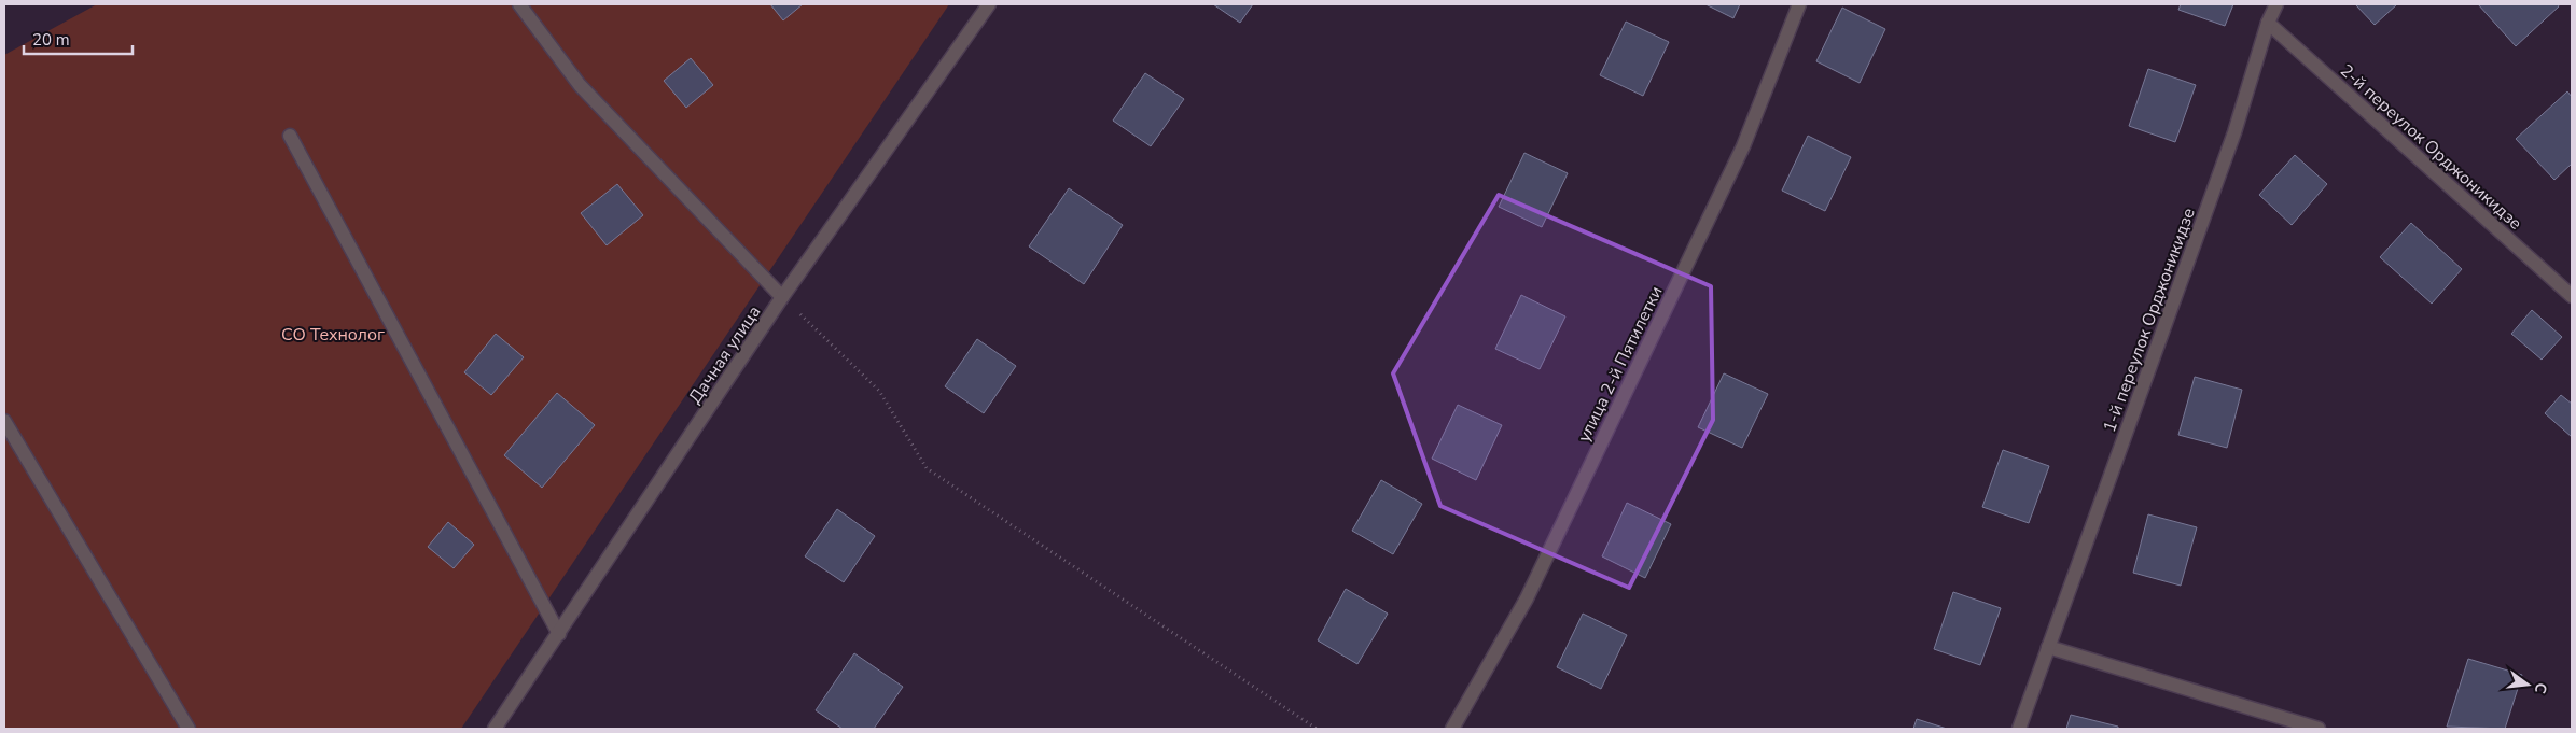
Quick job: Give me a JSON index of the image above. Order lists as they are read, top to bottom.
{
  "streets": {
    "street": [
      "2-й переулок Орджоникидзе",
      "1-й переулок Орджоникидзе",
      "Дачная улица",
      "улица 2-й Пятилетки"
    ]
  },
  "crossings": [
    ["2-й переулок Орджоникидзе", "1-й переулок Орджоникидзе"]
  ],
  "parks": ["СО Технолог"],
  "scale_bar": "20 m",
  "north": "right"
}
